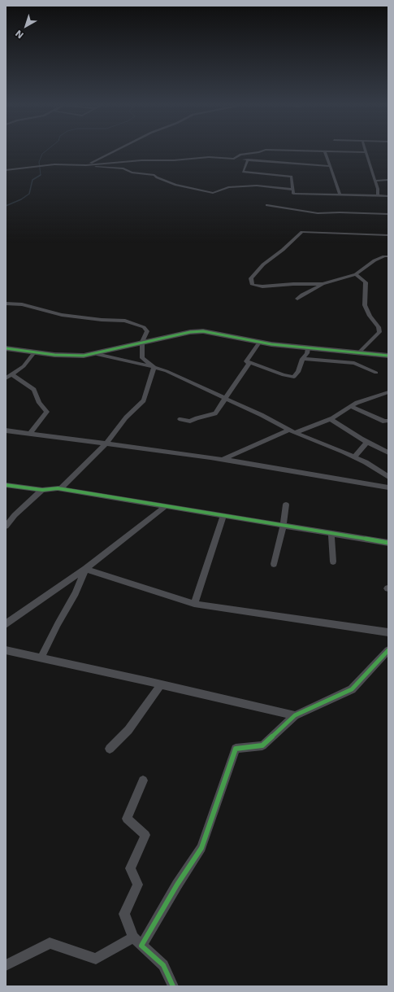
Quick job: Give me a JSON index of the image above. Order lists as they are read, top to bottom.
{
  "north": "bottom left"
}
